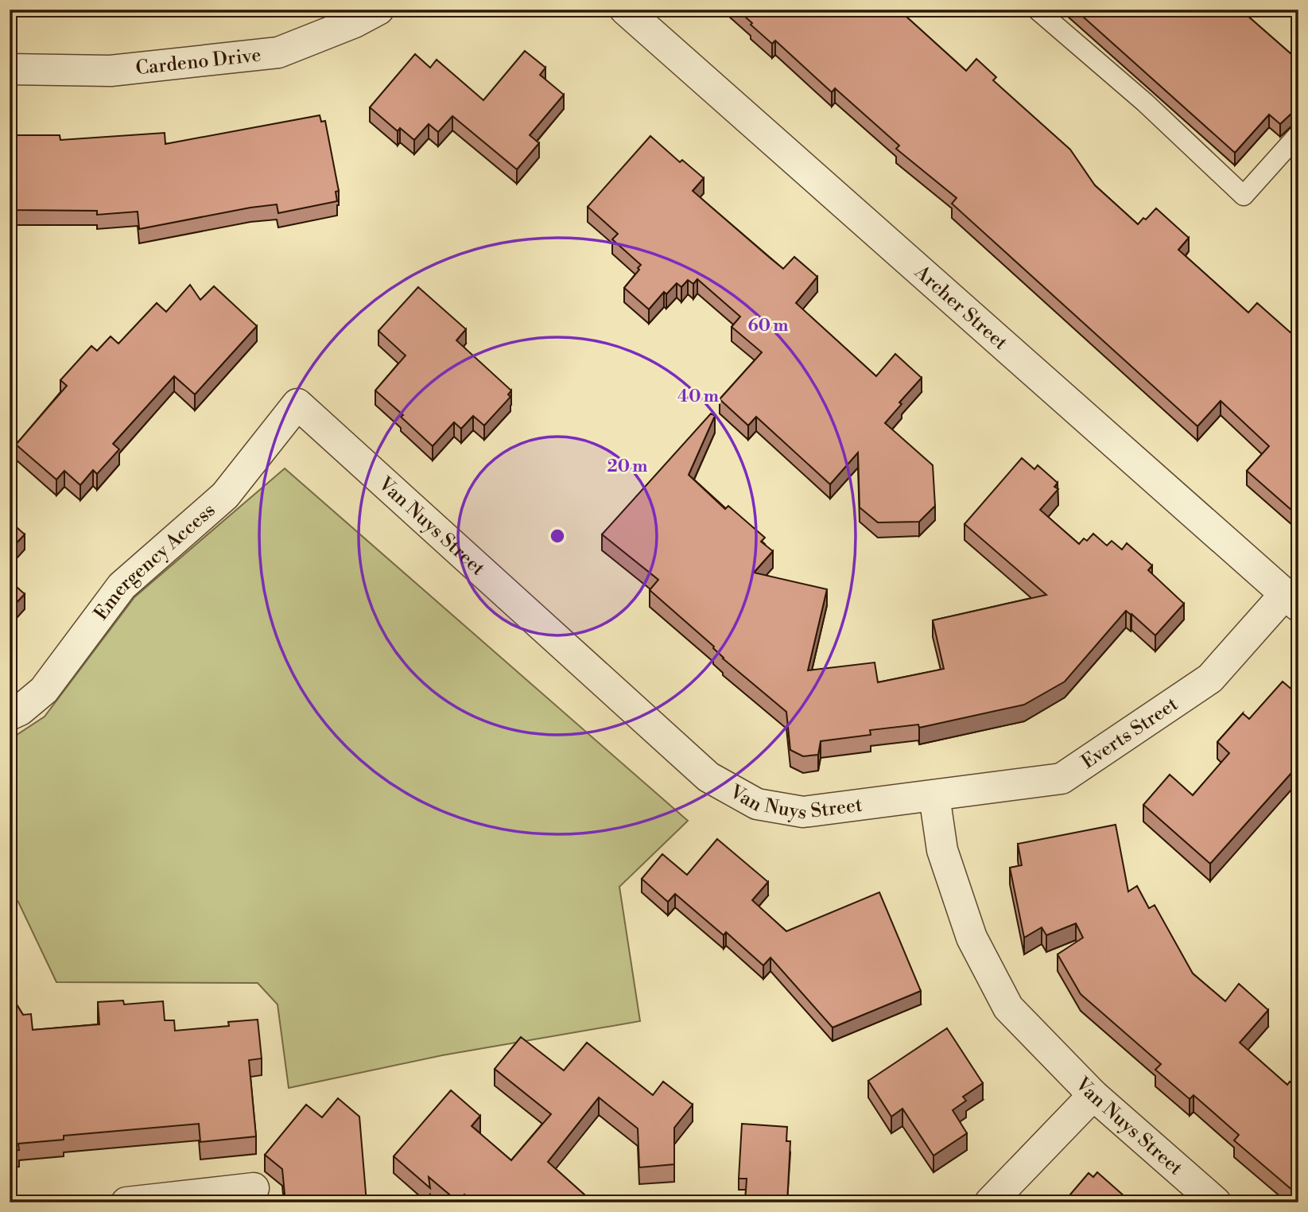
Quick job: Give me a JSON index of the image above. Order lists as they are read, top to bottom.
{
  "streets": {
    "street": [
      "Cardeno Drive",
      "Archer Street",
      "Van Nuys Street",
      "Emergency Access",
      "Everts Street"
    ]
  },
  "crossings": [
    ["Archer Street", "Everts Street"],
    ["Van Nuys Street", "Emergency Access"],
    ["Van Nuys Street", "Everts Street"]
  ],
  "rings": ["60 m", "40 m", "20 m"]
}
